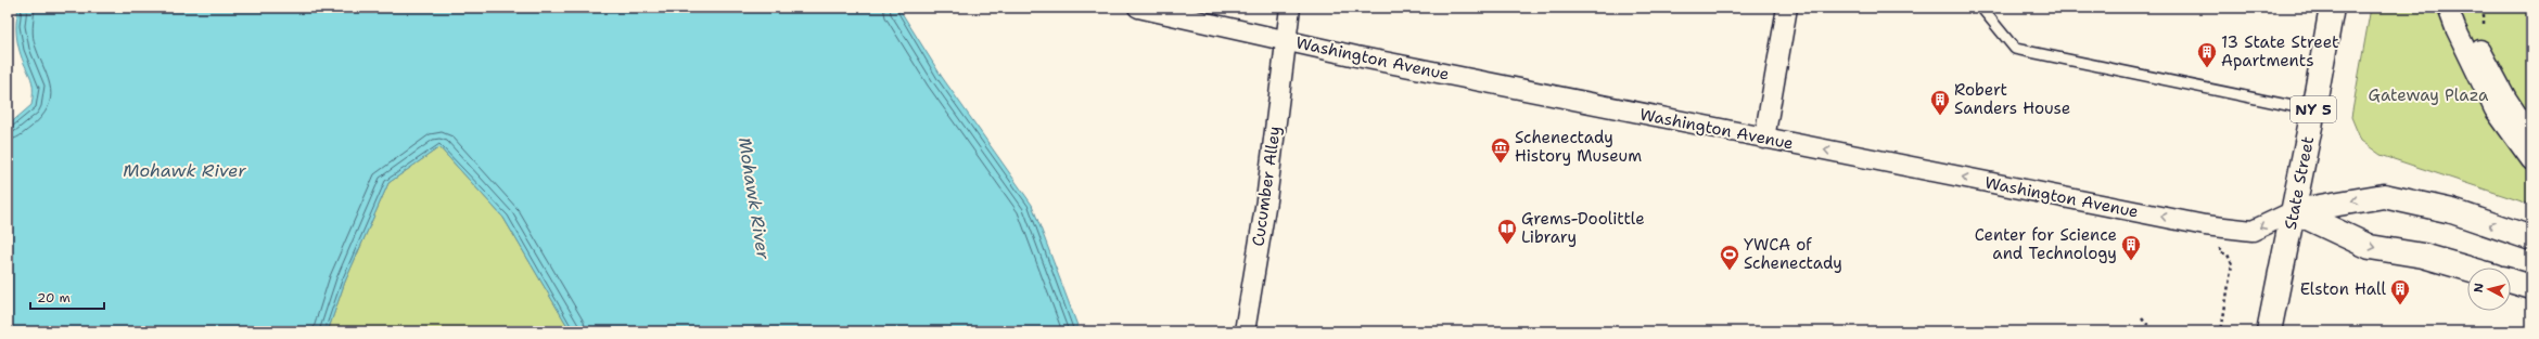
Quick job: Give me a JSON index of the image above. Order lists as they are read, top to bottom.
{
  "streets": {
    "main road": ["Washington Avenue", "NY 5", "State Street"],
    "street": ["Cucumber Alley"]
  },
  "crossings": [
    ["Washington Avenue", "State Street"],
    ["Washington Avenue", "Cucumber Alley"]
  ],
  "one_way": ["Washington Avenue"],
  "water": ["Mohawk River"],
  "parks": ["Gateway Plaza"],
  "places": {
    "building": [
      "13 State Street Apartments",
      "Robert Sanders House",
      "Center for Science and Technology",
      "Elston Hall"
    ],
    "museum": ["Schenectady History Museum"],
    "library": ["Grems-Doolittle Library"],
    "sports": ["YWCA of Schenectady"]
  },
  "scale_bar": "20 m",
  "north": "left"
}
